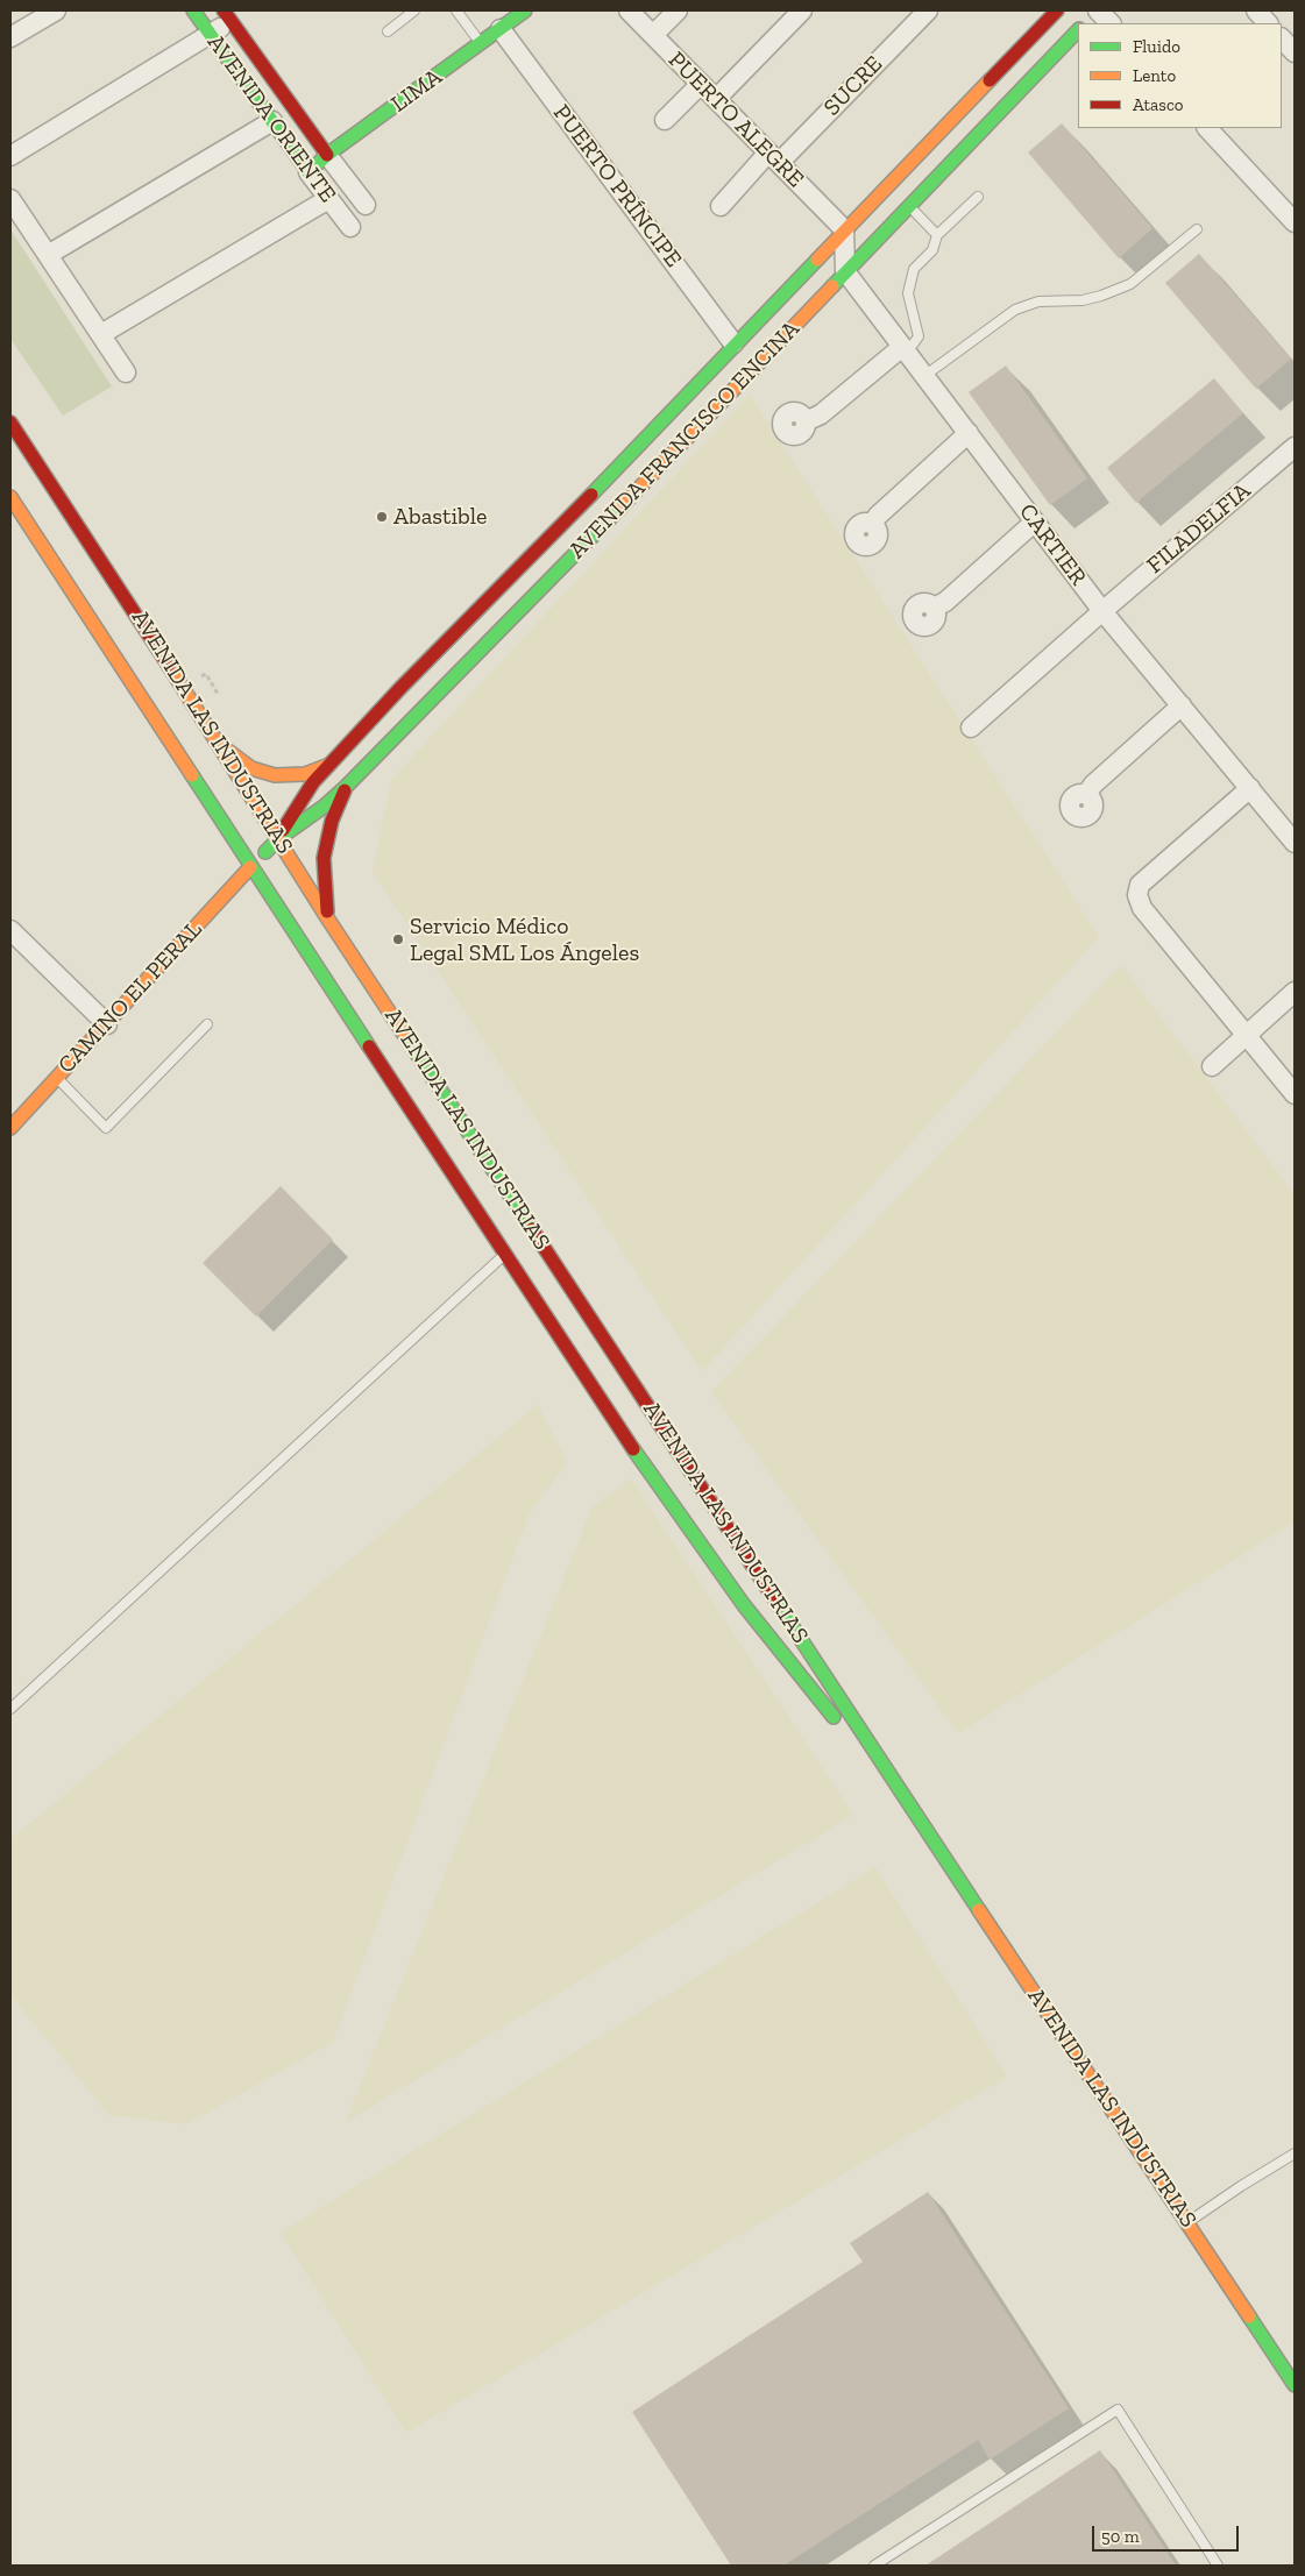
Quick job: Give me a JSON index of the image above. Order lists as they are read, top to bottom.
{
  "streets": {
    "main road": [
      "LIMA",
      "AVENIDA ORIENTE",
      "AVENIDA FRANCISCO ENCINA",
      "AVENIDA LAS INDUSTRIAS",
      "CAMINO EL PERAL"
    ],
    "street": [
      "SUCRE",
      "PUERTO ALEGRE",
      "PUERTO PRÍNCIPE",
      "FILADELFIA",
      "CARTIER"
    ]
  },
  "crossings": [
    ["SUCRE", "PUERTO ALEGRE"],
    ["LIMA", "AVENIDA ORIENTE"],
    ["LIMA", "PUERTO PRÍNCIPE"],
    ["PUERTO ALEGRE", "AVENIDA FRANCISCO ENCINA"],
    ["PUERTO PRÍNCIPE", "AVENIDA FRANCISCO ENCINA"],
    ["AVENIDA FRANCISCO ENCINA", "CARTIER"],
    ["AVENIDA FRANCISCO ENCINA", "AVENIDA LAS INDUSTRIAS"],
    ["AVENIDA FRANCISCO ENCINA", "CAMINO EL PERAL"],
    ["FILADELFIA", "CARTIER"],
    ["AVENIDA LAS INDUSTRIAS", "CAMINO EL PERAL"]
  ],
  "places": ["Abastible", "Servicio Médico Legal SML Los Ángeles"],
  "legend": ["Fluido", "Lento", "Atasco"],
  "scale_bar": "50 m"
}
